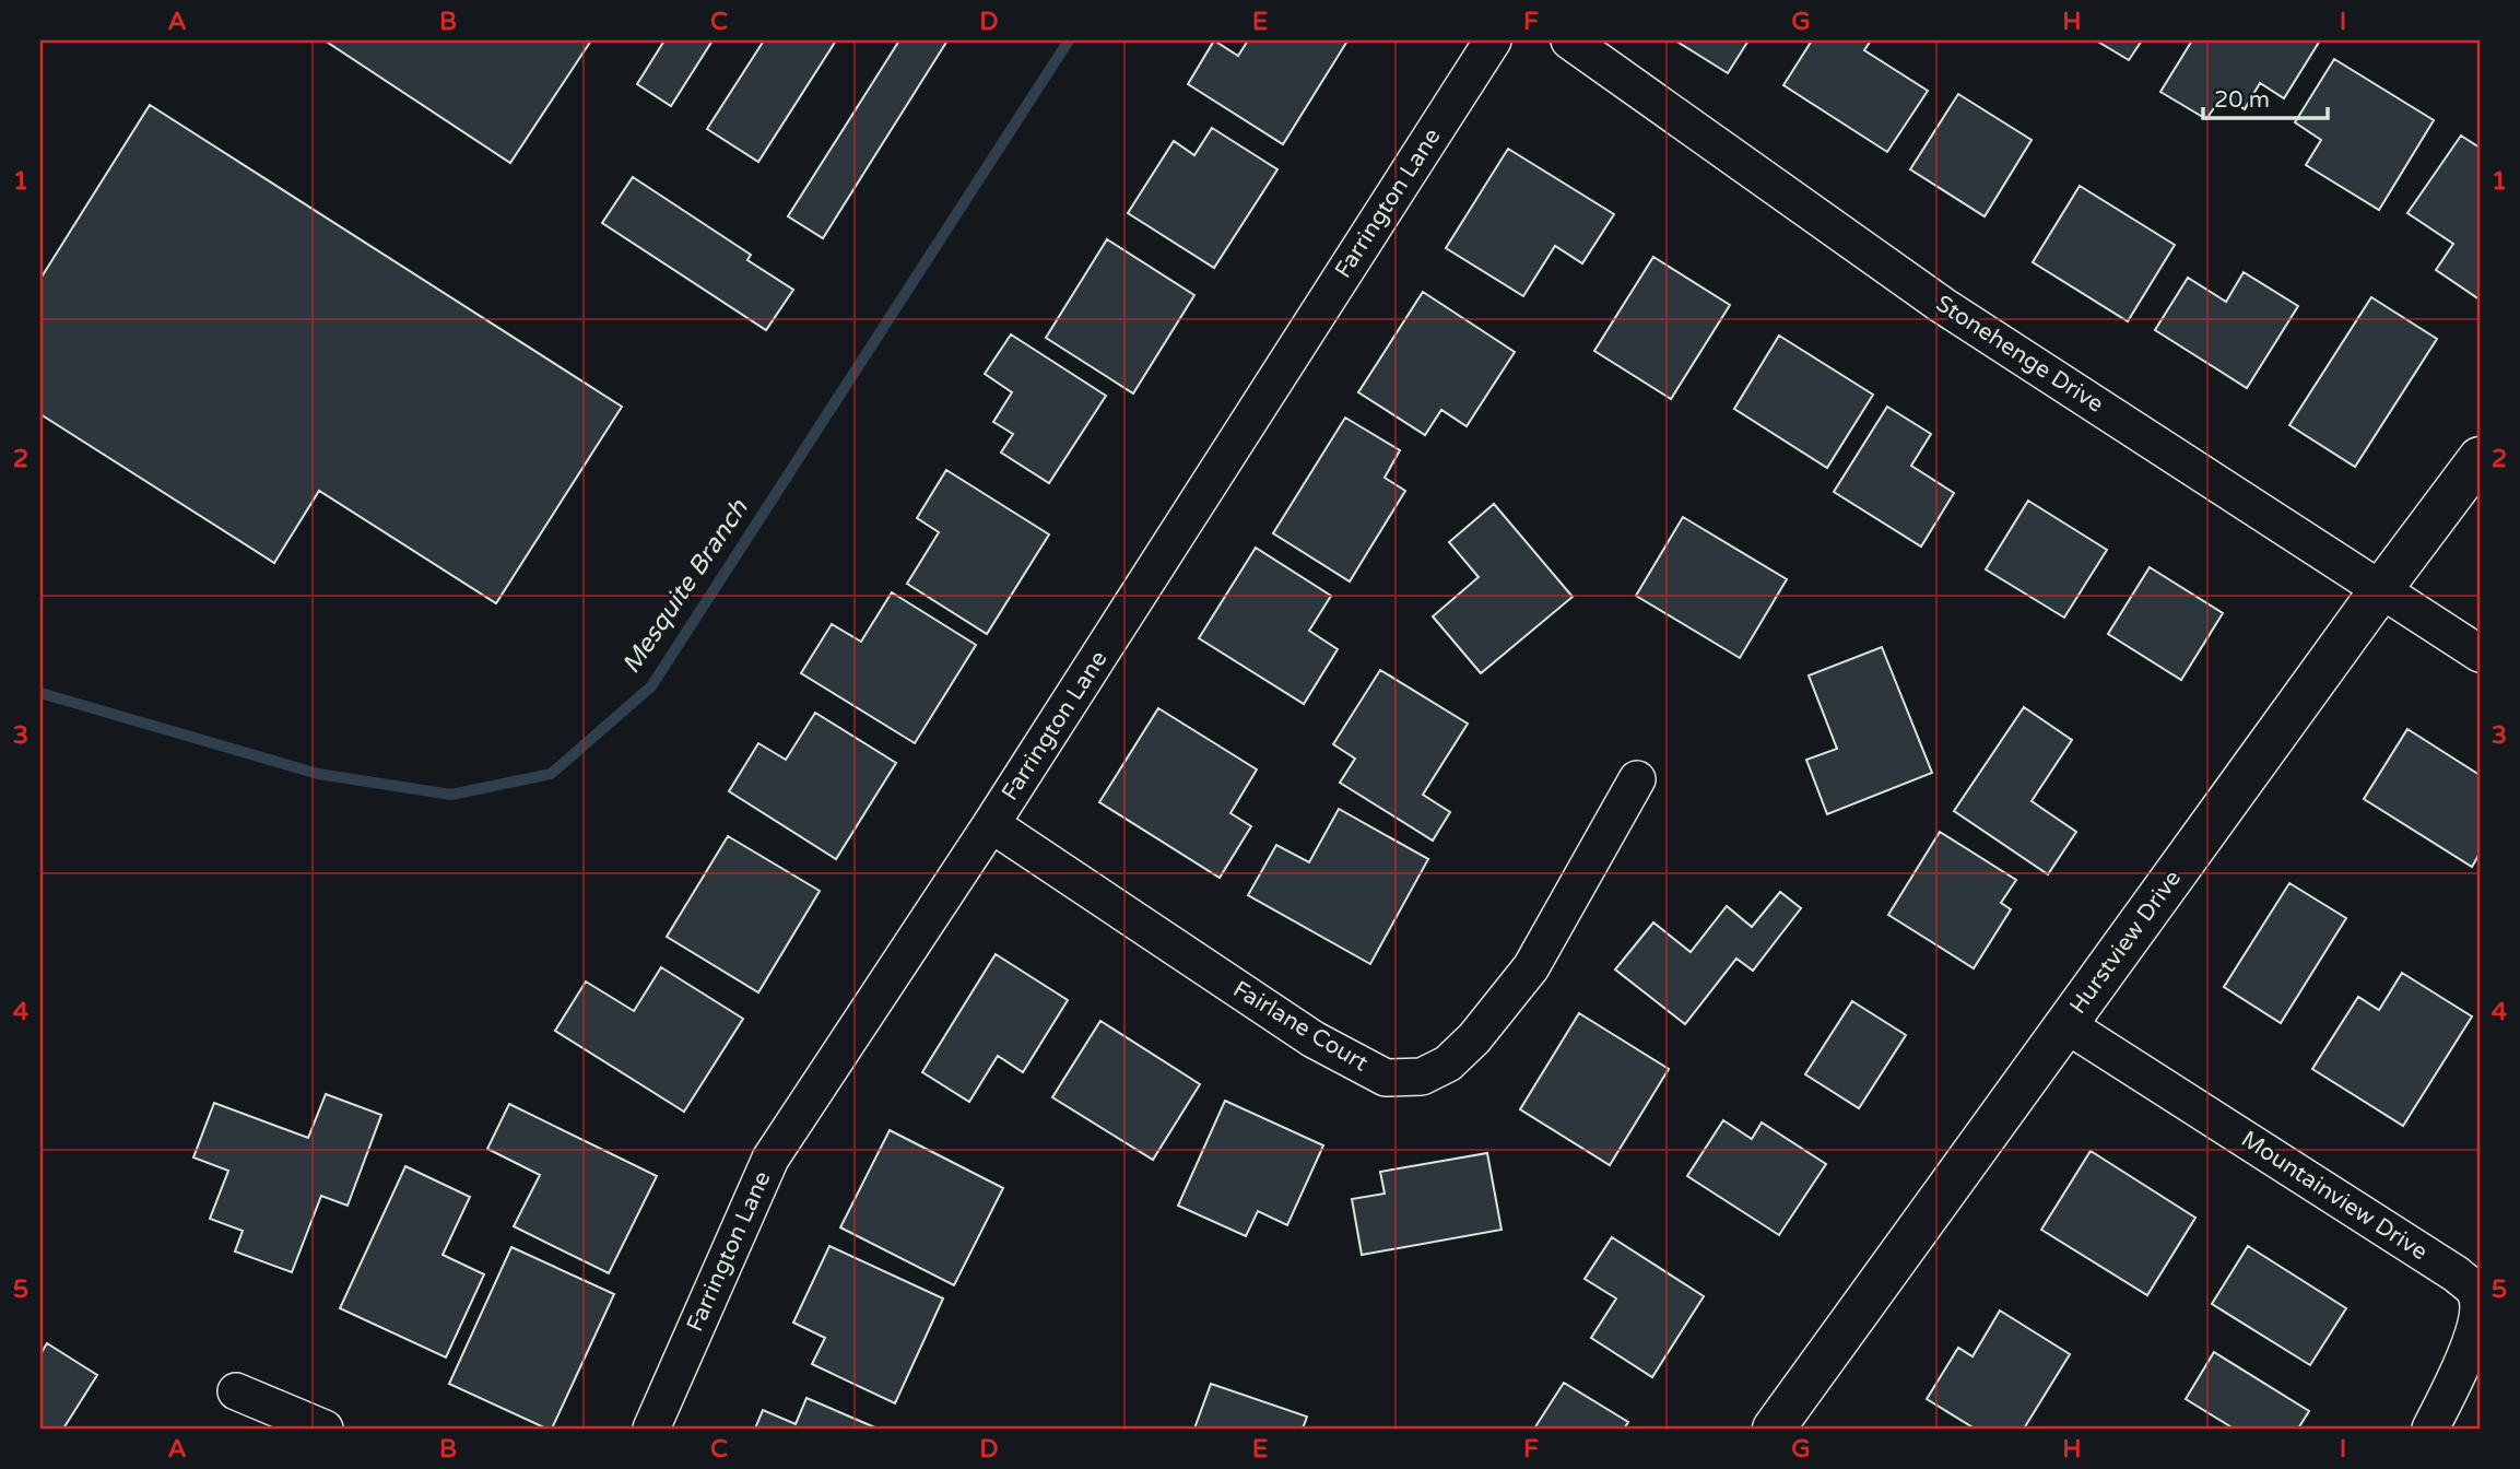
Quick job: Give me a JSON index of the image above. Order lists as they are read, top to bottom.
{
  "streets": {
    "street": [
      "Farrington Lane",
      "Stonehenge Drive",
      "Hurstview Drive",
      "Fairlane Court",
      "Mountainview Drive"
    ]
  },
  "crossings": [
    ["Farrington Lane", "Fairlane Court"],
    ["Stonehenge Drive", "Hurstview Drive"],
    ["Hurstview Drive", "Mountainview Drive"]
  ],
  "water": ["Mesquite Branch"],
  "scale_bar": "20 m",
  "grid": {
    "columns": [
      "A",
      "B",
      "C",
      "D",
      "E",
      "F",
      "G",
      "H",
      "I"
    ],
    "rows": [
      "1",
      "2",
      "3",
      "4",
      "5"
    ]
  }
}
